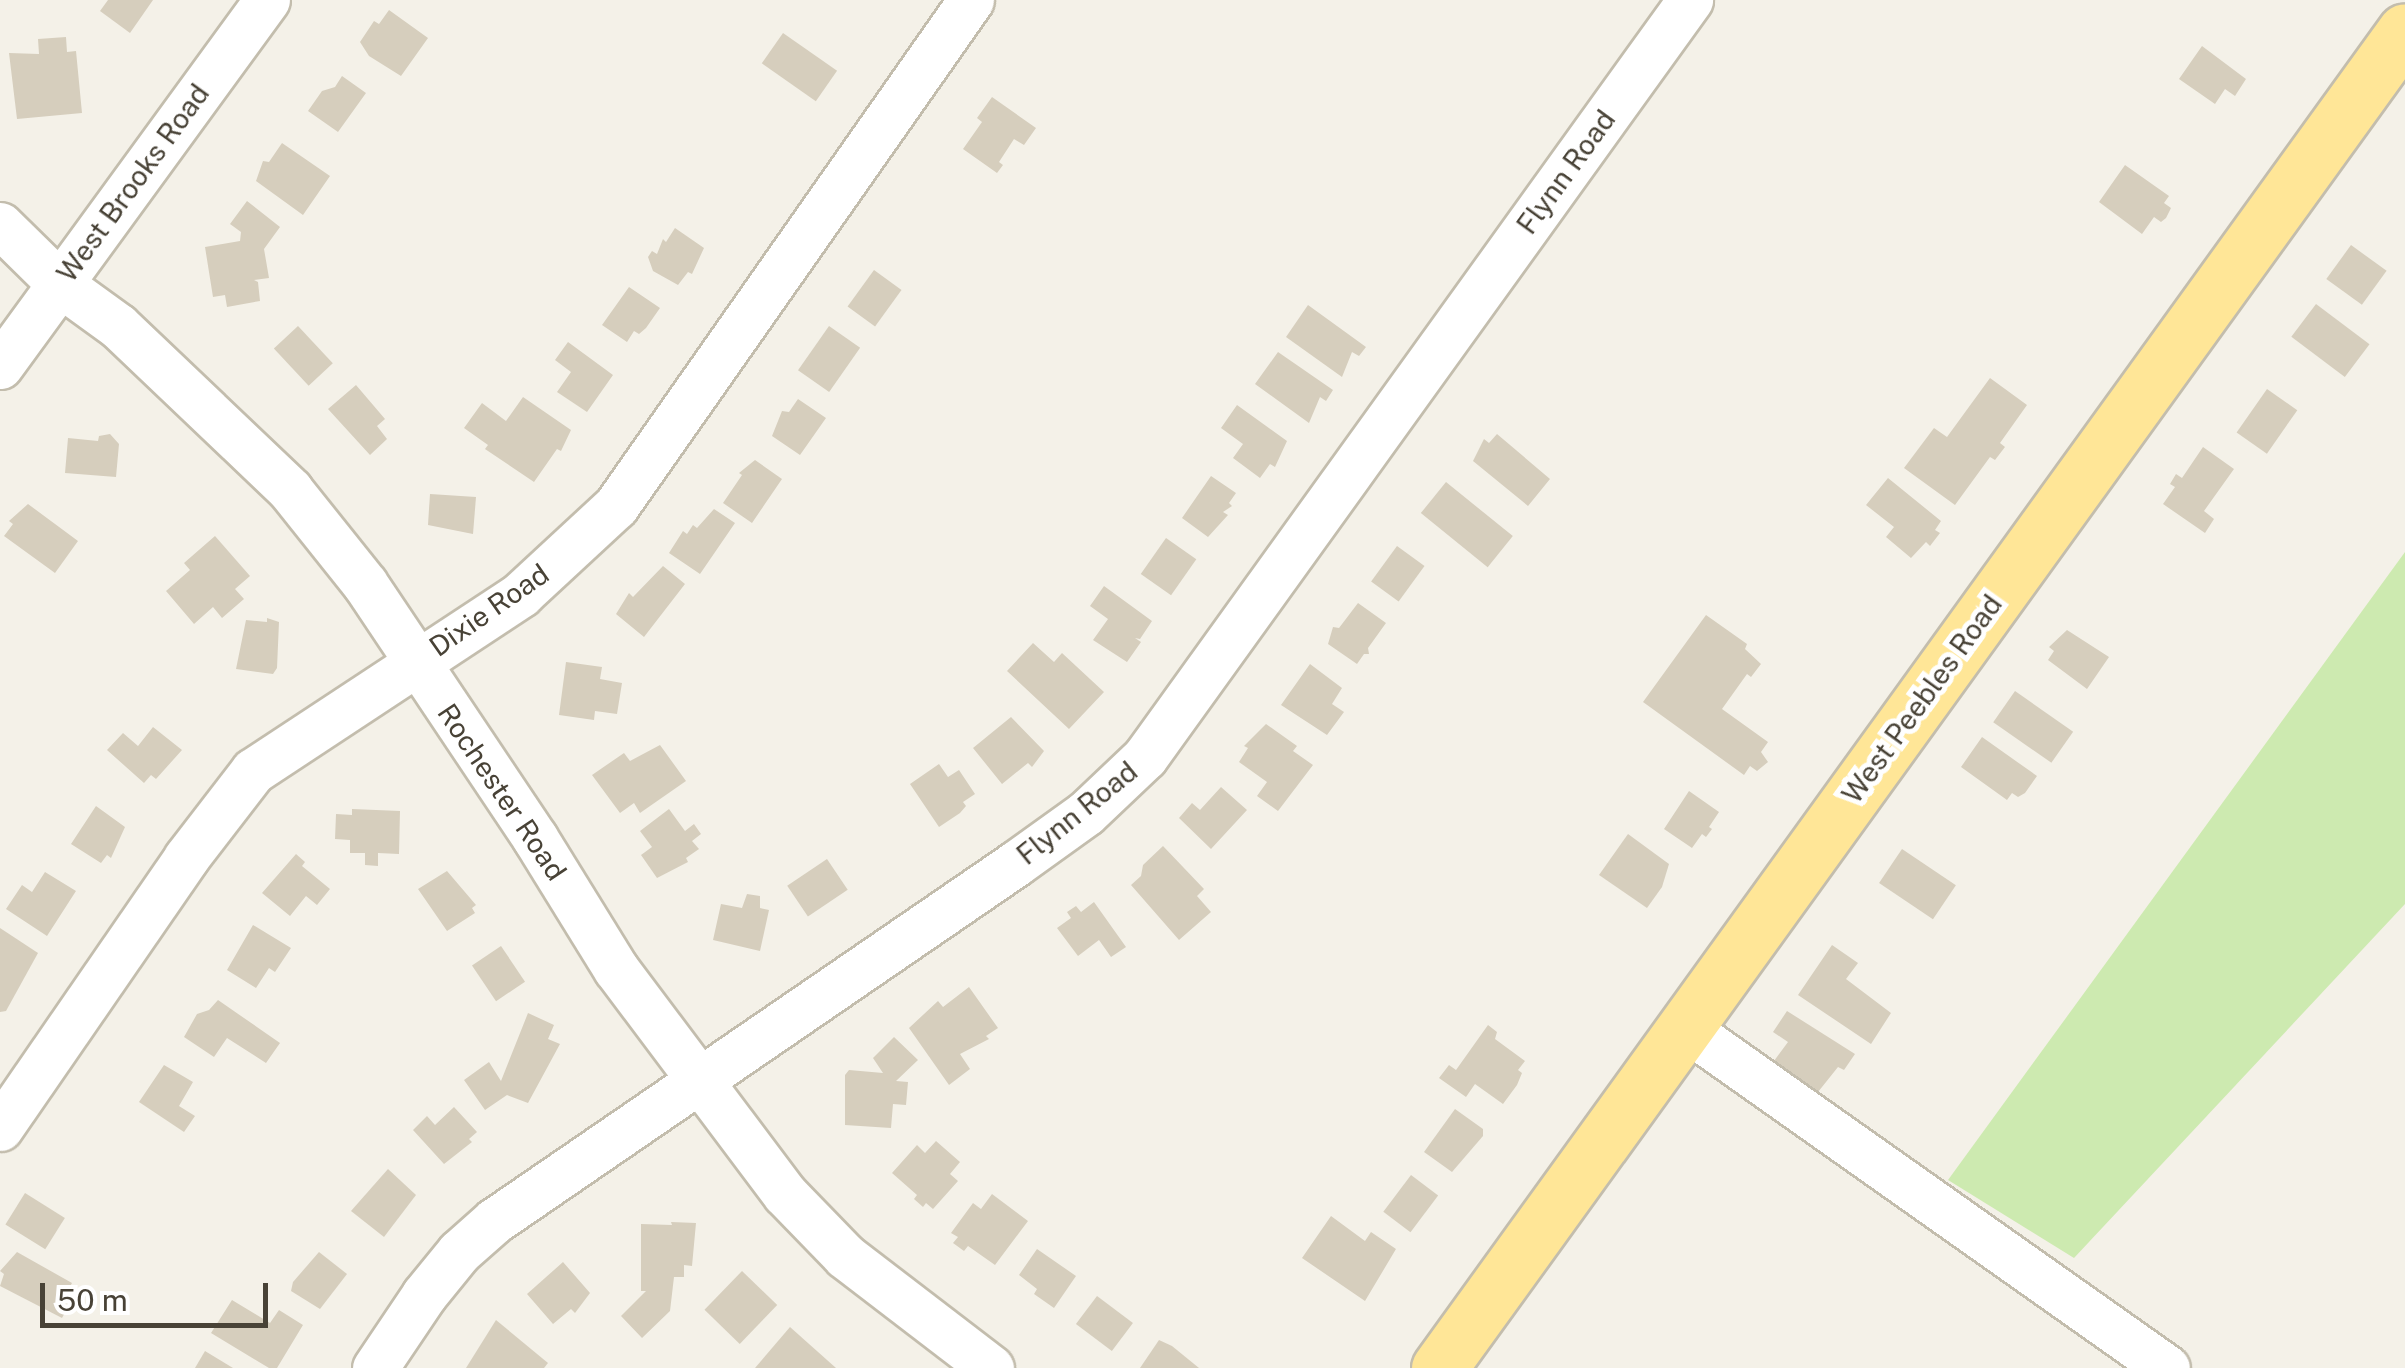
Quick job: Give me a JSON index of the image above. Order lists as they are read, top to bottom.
{
  "streets": {
    "main road": ["West Peebles Road"],
    "street": [
      "Flynn Road",
      "West Brooks Road",
      "Dixie Road",
      "Rochester Road"
    ]
  },
  "crossings": [
    ["Flynn Road", "Rochester Road"],
    ["West Brooks Road", "Rochester Road"],
    ["Dixie Road", "Rochester Road"]
  ],
  "scale_bar": "50 m"
}
